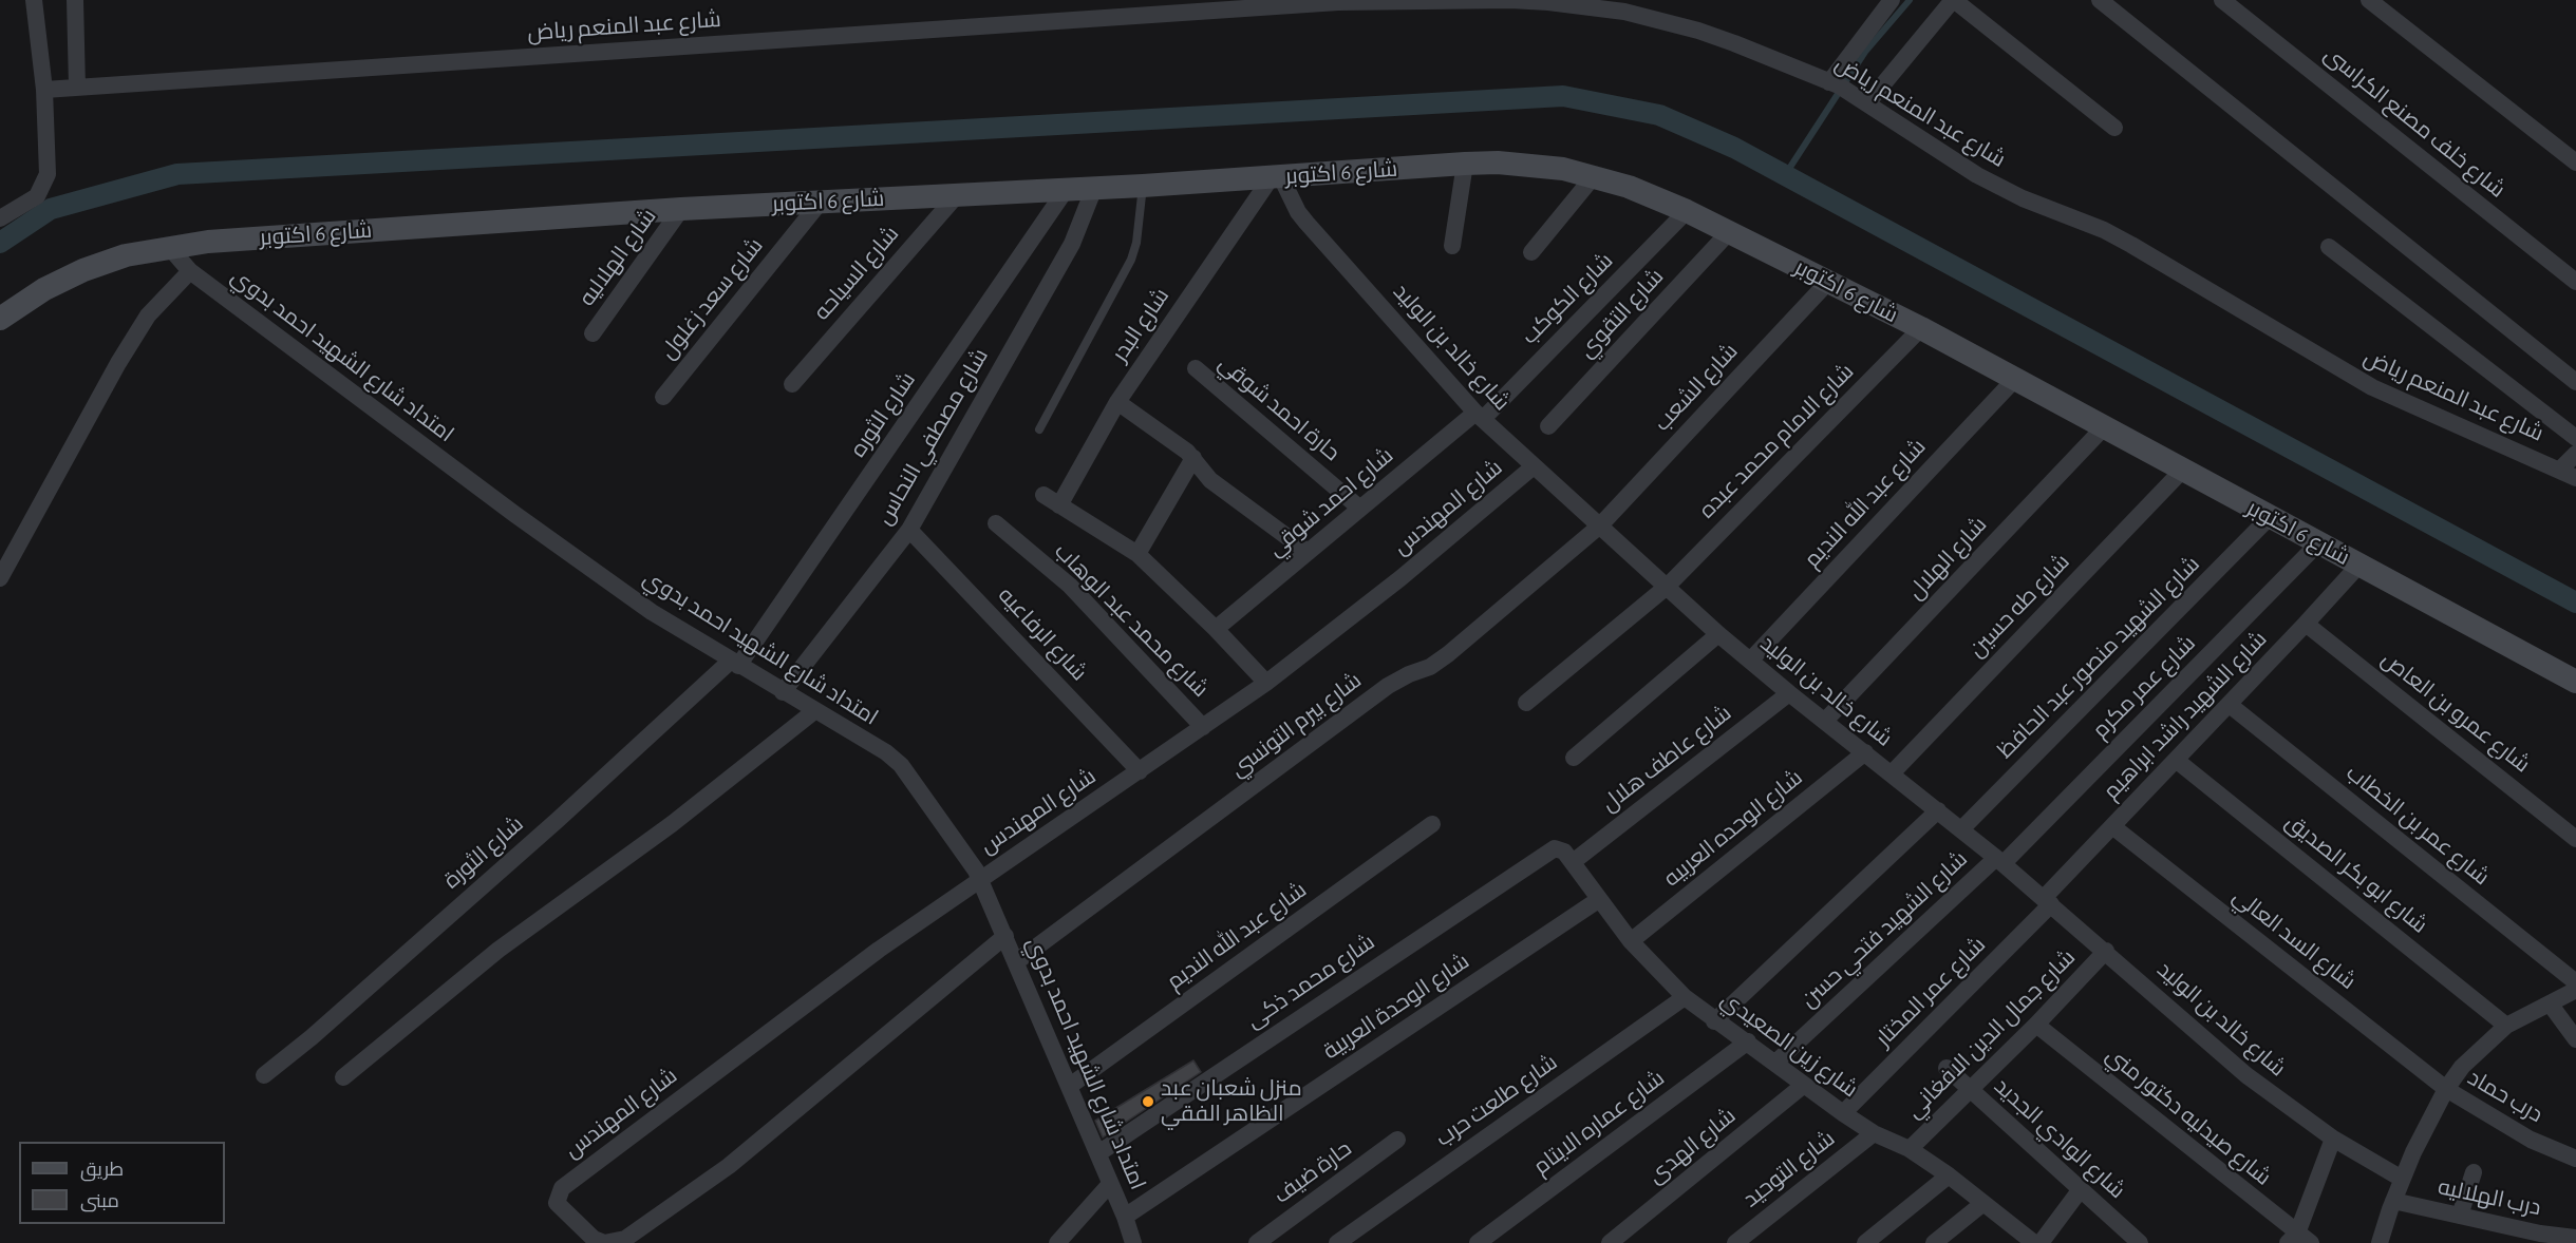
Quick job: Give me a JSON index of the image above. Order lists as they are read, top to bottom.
{
  "streets": {
    "main road": ["شارع 6 اكتوبر"],
    "street": [
      "شارع عبد المنعم رياض",
      "شارع خلف مصنع الكراسى",
      "شارع الهلاليه",
      "شارع السياحه",
      "شارع سعد زغلول",
      "شارع الكوكب",
      "شارع التقوي",
      "شارع البدر",
      "شارع خالد بن الوليد",
      "امتداد شارع الشهيد احمد بدوي",
      "شارع الشعب",
      "حارة احمد شوقي",
      "شارع الثوره",
      "شارع مصطفي النحاس",
      "شارع الامام محمد عبده",
      "شارع احمد شوقي",
      "شارع عبد الله النديم",
      "شارع المهندس",
      "شارع الهلال",
      "شارع طه حسين",
      "شارع محمد عبد الوهاب",
      "شارع الرفاعيه",
      "شارع الشهيد منصور عبد الحافظ",
      "شارع عمر مكرم",
      "شارع عمرو بن العاص",
      "شارع الشهيد راشد ابراهيم",
      "شارع بيرم التونسي",
      "شارع عاطف هلال",
      "شارع عمر بن الخطاب",
      "شارع الوحده العربيه",
      "شارع الثورة",
      "شارع ابو بكر الصديق",
      "شارع الشهيد فتحي حسن",
      "شارع السد العالي",
      "شارع محمد ذكى",
      "شارع عمر المختار",
      "شارع الوحدة العربية",
      "شارع جمال الدين الافغاني",
      "شارع زين الصعيدي",
      "درب حماد",
      "شارع طلعت حرب",
      "شارع صيدليه دكتور مني",
      "شارع عماره الايتام",
      "شارع الوادي الجديد",
      "شارع الهدى",
      "شارع التوحيد",
      "حارة ضيف",
      "درب الهلاليه"
    ]
  },
  "crossings": [
    ["شارع 6 اكتوبر", "شارع الهلاليه"],
    ["شارع 6 اكتوبر", "شارع السياحه"],
    ["شارع 6 اكتوبر", "شارع سعد زغلول"],
    ["شارع 6 اكتوبر", "شارع الكوكب"],
    ["شارع 6 اكتوبر", "شارع التقوي"],
    ["شارع 6 اكتوبر", "شارع البدر"],
    ["شارع 6 اكتوبر", "شارع خالد بن الوليد"],
    ["شارع 6 اكتوبر", "امتداد شارع الشهيد احمد بدوي"],
    ["شارع 6 اكتوبر", "شارع الشعب"],
    ["شارع 6 اكتوبر", "شارع الثوره"],
    ["شارع 6 اكتوبر", "شارع مصطفي النحاس"],
    ["شارع 6 اكتوبر", "شارع الامام محمد عبده"],
    ["شارع 6 اكتوبر", "شارع عبد الله النديم"],
    ["شارع 6 اكتوبر", "شارع الهلال"],
    ["شارع 6 اكتوبر", "شارع طه حسين"],
    ["شارع 6 اكتوبر", "شارع الشهيد منصور عبد الحافظ"],
    ["شارع 6 اكتوبر", "شارع عمر مكرم"],
    ["شارع 6 اكتوبر", "شارع الشهيد راشد ابراهيم"],
    ["شارع الكوكب", "شارع خالد بن الوليد"],
    ["شارع الكوكب", "شارع احمد شوقي"],
    ["شارع البدر", "شارع خالد بن الوليد"],
    ["شارع خالد بن الوليد", "شارع الشعب"],
    ["شارع خالد بن الوليد", "شارع الامام محمد عبده"],
    ["شارع خالد بن الوليد", "شارع احمد شوقي"],
    ["شارع خالد بن الوليد", "شارع عبد الله النديم"],
    ["شارع خالد بن الوليد", "شارع المهندس"],
    ["شارع خالد بن الوليد", "شارع الهلال"],
    ["شارع خالد بن الوليد", "شارع طه حسين"],
    ["شارع خالد بن الوليد", "شارع الشهيد منصور عبد الحافظ"],
    ["شارع خالد بن الوليد", "شارع عمر مكرم"],
    ["شارع خالد بن الوليد", "شارع الشهيد راشد ابراهيم"],
    ["شارع خالد بن الوليد", "شارع بيرم التونسي"],
    ["شارع خالد بن الوليد", "شارع عاطف هلال"],
    ["شارع خالد بن الوليد", "شارع الوحده العربيه"],
    ["شارع خالد بن الوليد", "شارع الشهيد فتحي حسن"],
    ["شارع خالد بن الوليد", "شارع عمر المختار"],
    ["شارع خالد بن الوليد", "شارع جمال الدين الافغاني"],
    ["امتداد شارع الشهيد احمد بدوي", "شارع الثوره"],
    ["امتداد شارع الشهيد احمد بدوي", "شارع مصطفي النحاس"],
    ["امتداد شارع الشهيد احمد بدوي", "شارع عبد الله النديم"],
    ["امتداد شارع الشهيد احمد بدوي", "شارع المهندس"],
    ["امتداد شارع الشهيد احمد بدوي", "شارع بيرم التونسي"],
    ["امتداد شارع الشهيد احمد بدوي", "شارع الثورة"],
    ["امتداد شارع الشهيد احمد بدوي", "شارع محمد ذكى"],
    ["امتداد شارع الشهيد احمد بدوي", "شارع الوحدة العربية"],
    ["شارع الشعب", "شارع بيرم التونسي"],
    ["حارة احمد شوقي", "شارع احمد شوقي"],
    ["شارع الثوره", "شارع الثورة"],
    ["شارع مصطفي النحاس", "شارع الرفاعيه"],
    ["شارع المهندس", "شارع محمد عبد الوهاب"],
    ["شارع المهندس", "شارع الرفاعيه"],
    ["شارع عمر مكرم", "شارع الشهيد فتحي حسن"],
    ["شارع عمرو بن العاص", "شارع الشهيد راشد ابراهيم"],
    ["شارع الشهيد راشد ابراهيم", "شارع عمر بن الخطاب"],
    ["شارع الشهيد راشد ابراهيم", "شارع ابو بكر الصديق"],
    ["شارع الشهيد راشد ابراهيم", "شارع السد العالي"],
    ["شارع الشهيد راشد ابراهيم", "شارع عمر المختار"],
    ["شارع عاطف هلال", "شارع زين الصعيدي"],
    ["شارع الوحده العربيه", "شارع زين الصعيدي"],
    ["شارع الشهيد فتحي حسن", "شارع زين الصعيدي"],
    ["شارع السد العالي", "درب حماد"],
    ["شارع محمد ذكى", "شارع زين الصعيدي"],
    ["شارع عمر المختار", "شارع زين الصعيدي"],
    ["شارع الوحدة العربية", "شارع زين الصعيدي"],
    ["شارع جمال الدين الافغاني", "شارع زين الصعيدي"],
    ["شارع جمال الدين الافغاني", "شارع صيدليه دكتور مني"],
    ["شارع جمال الدين الافغاني", "شارع الوادي الجديد"],
    ["شارع زين الصعيدي", "شارع طلعت حرب"],
    ["شارع زين الصعيدي", "شارع عماره الايتام"],
    ["شارع زين الصعيدي", "شارع الهدى"],
    ["شارع زين الصعيدي", "شارع التوحيد"]
  ],
  "places": ["منزل شعبان عبد الظاهر الفقي"],
  "legend": ["طريق", "مبنى"]
}
